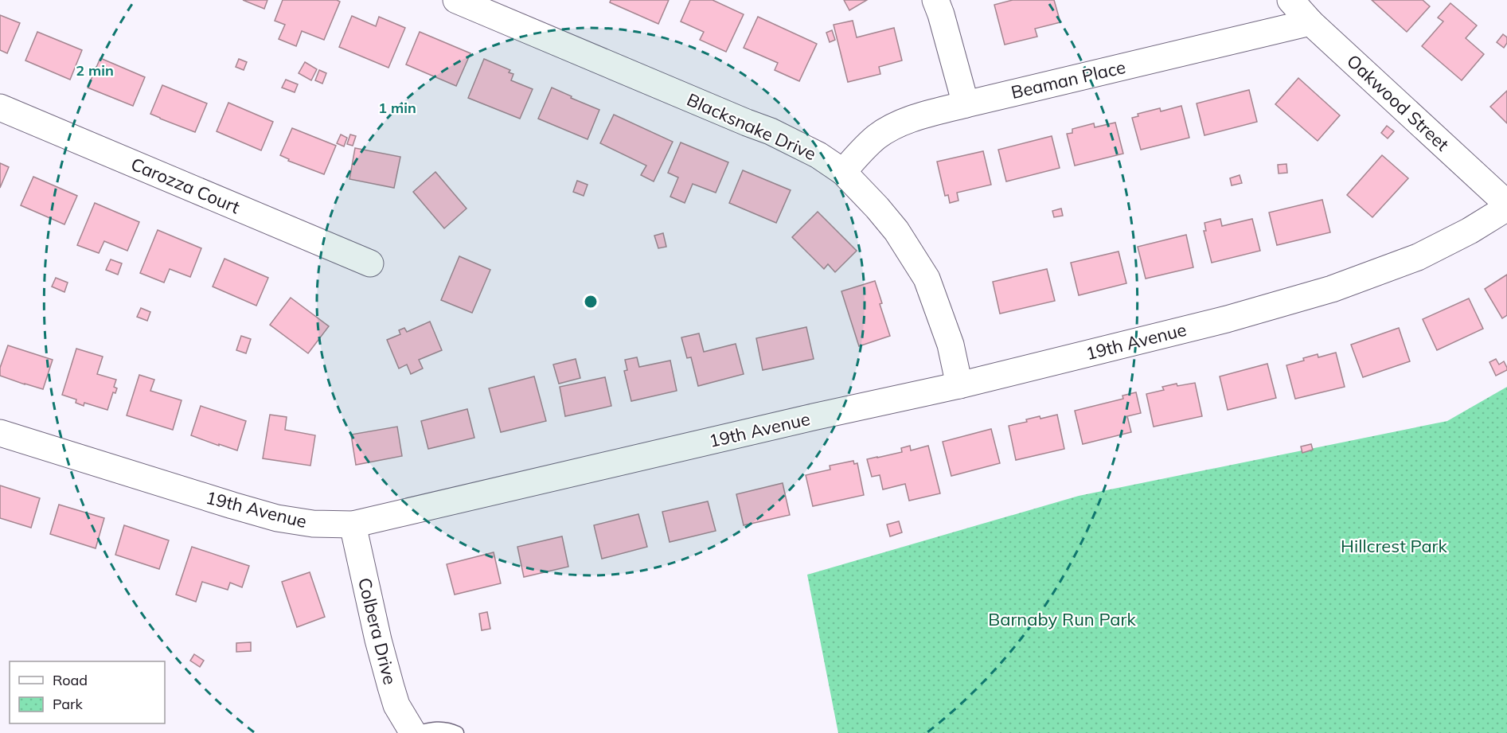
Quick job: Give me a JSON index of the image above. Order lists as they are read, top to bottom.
{
  "streets": {
    "street": [
      "Beaman Place",
      "Oakwood Street",
      "Blacksnake Drive",
      "Carozza Court",
      "19th Avenue",
      "Colbera Drive"
    ]
  },
  "crossings": [
    ["Beaman Place", "Oakwood Street"],
    ["Beaman Place", "Blacksnake Drive"],
    ["Oakwood Street", "19th Avenue"],
    ["Blacksnake Drive", "19th Avenue"],
    ["19th Avenue", "Colbera Drive"]
  ],
  "parks": ["Hillcrest Park", "Barnaby Run Park"],
  "legend": ["Road", "Park"],
  "rings": ["2 min", "1 min"]
}
